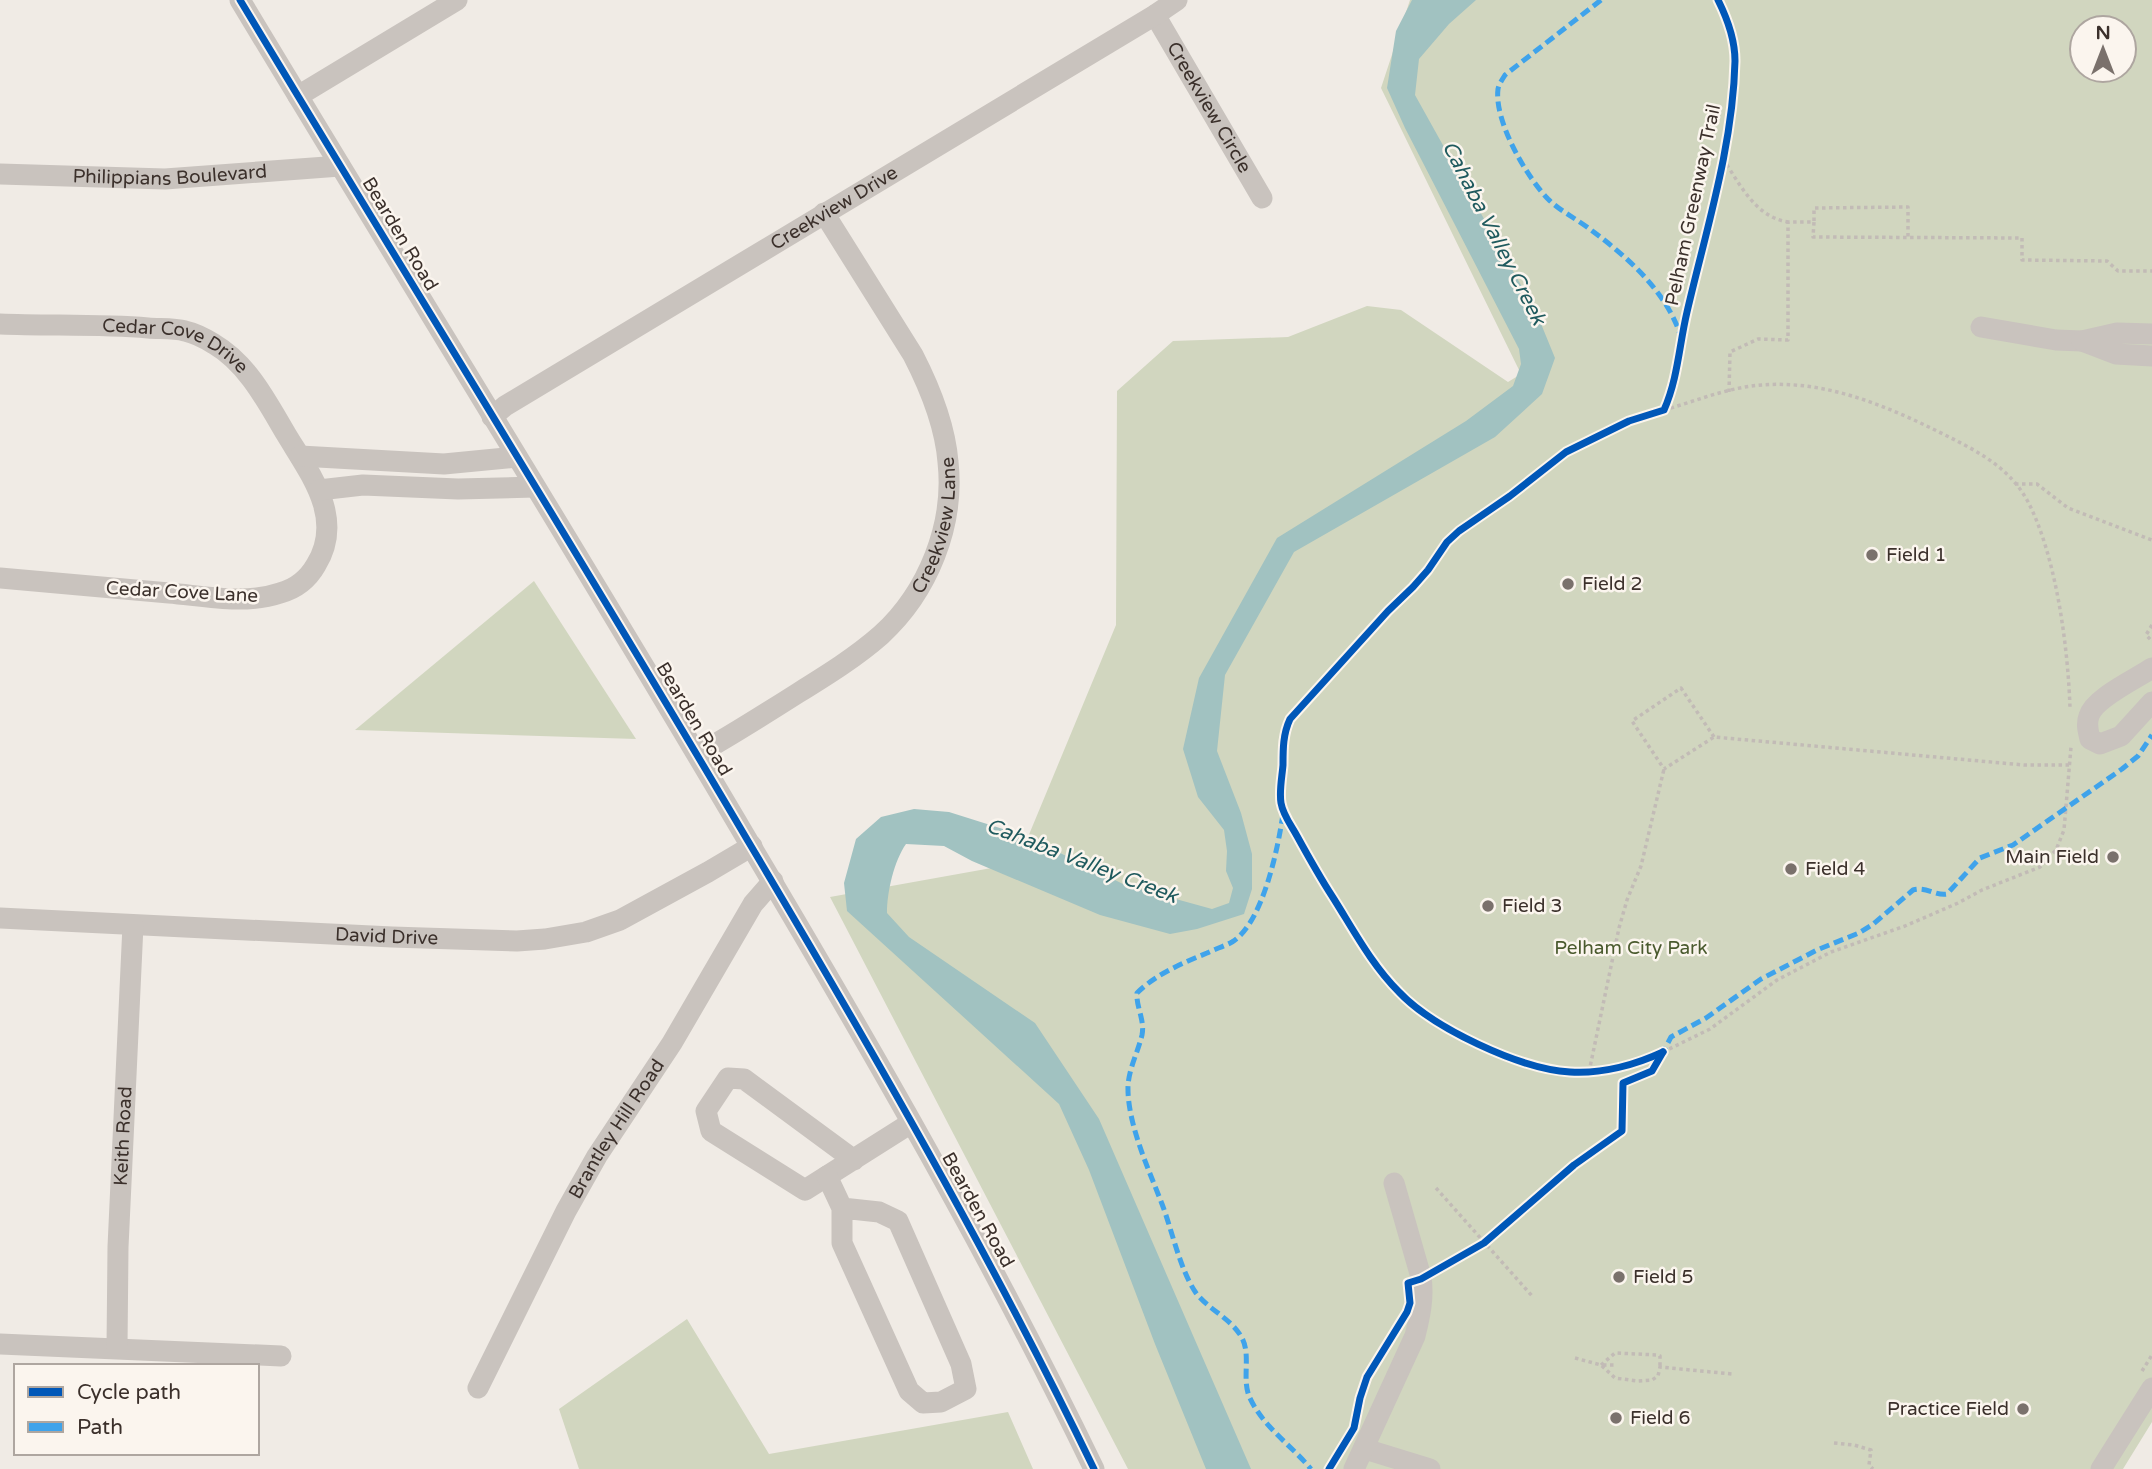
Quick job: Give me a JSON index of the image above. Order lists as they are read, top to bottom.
{
  "streets": {
    "street": [
      "Creekview Circle",
      "Philippians Boulevard",
      "Creekview Drive",
      "Bearden Road",
      "Cedar Cove Drive",
      "Creekview Lane",
      "Cedar Cove Lane",
      "David Drive",
      "Brantley Hill Road",
      "Keith Road"
    ],
    "cycle path": ["Pelham Greenway Trail"]
  },
  "crossings": [
    ["Creekview Circle", "Creekview Drive"],
    ["Philippians Boulevard", "Bearden Road"],
    ["Creekview Drive", "Bearden Road"],
    ["Creekview Drive", "Creekview Lane"],
    ["Bearden Road", "Creekview Lane"],
    ["Bearden Road", "David Drive"],
    ["Bearden Road", "Brantley Hill Road"],
    ["Cedar Cove Drive", "Cedar Cove Lane"],
    ["David Drive", "Keith Road"]
  ],
  "water": ["Cahaba Valley Creek"],
  "parks": ["Pelham City Park"],
  "places": [
    "Field 1",
    "Field 2",
    "Main Field",
    "Field 4",
    "Field 3",
    "Field 5",
    "Practice Field",
    "Field 6"
  ],
  "legend": ["Cycle path", "Path"],
  "north": "top"
}
